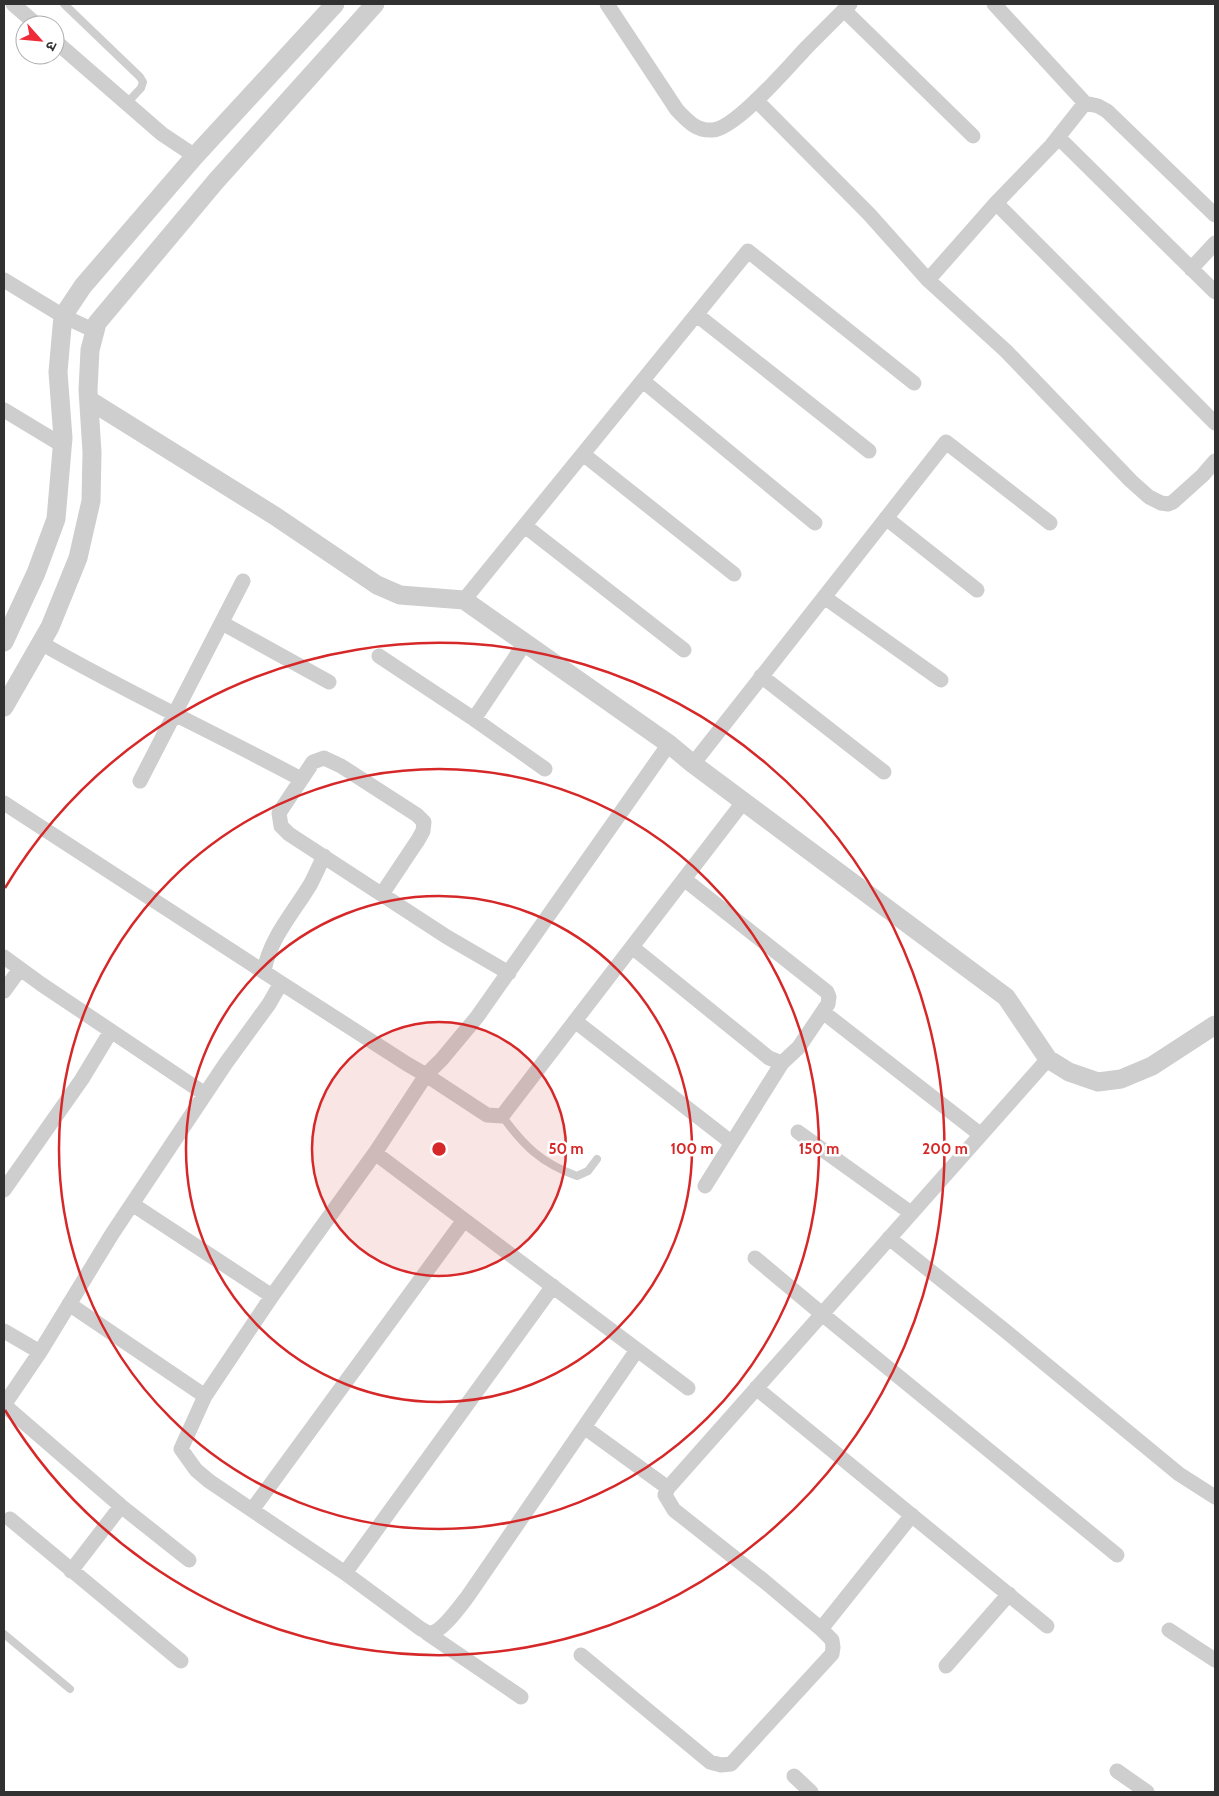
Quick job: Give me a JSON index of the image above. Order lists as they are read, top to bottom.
{
  "north": "bottom right",
  "rings": [
    "50 m",
    "100 m",
    "150 m",
    "200 m"
  ]
}
